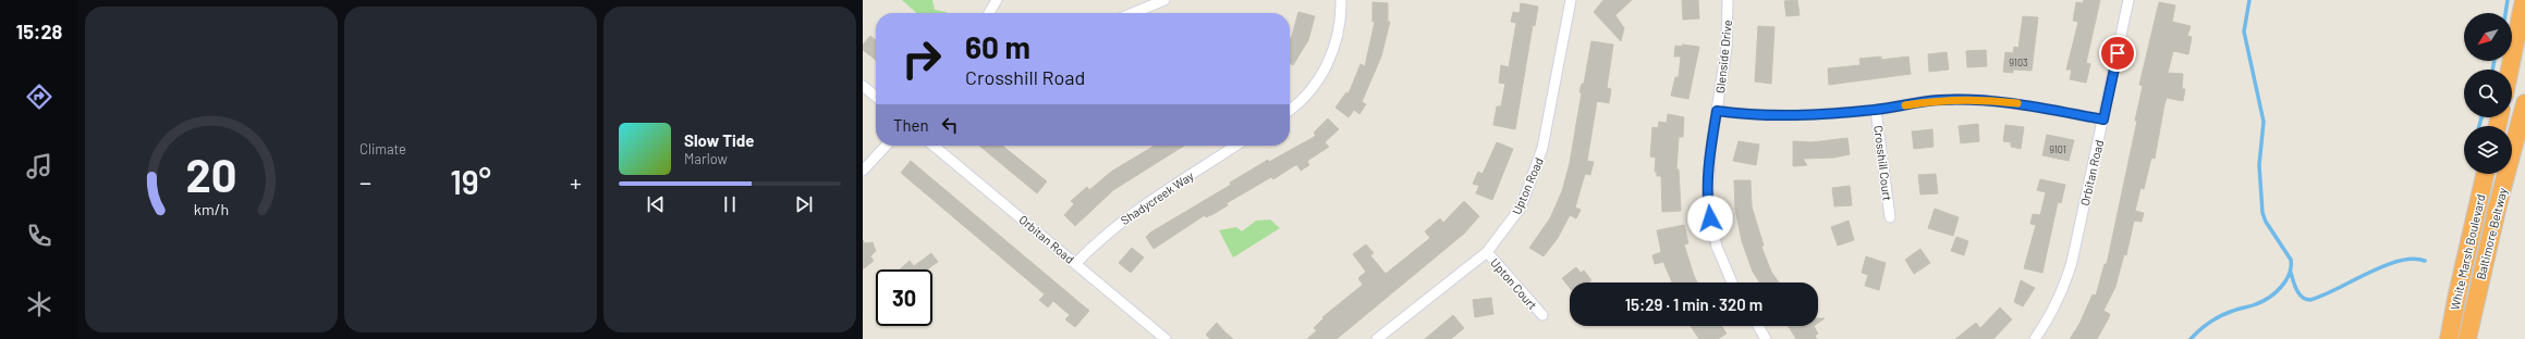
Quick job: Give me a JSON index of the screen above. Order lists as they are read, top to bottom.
{
  "streets": {
    "highway": ["Baltimore Beltway", "White Marsh Boulevard"],
    "street": [
      "Glenside Drive",
      "Crosshill Court",
      "Orbitan Road",
      "Upton Road",
      "Shadycreek Way",
      "Upton Court"
    ]
  },
  "crossings": [
    ["Orbitan Road", "Shadycreek Way"],
    ["Upton Road", "Upton Court"]
  ],
  "house_numbers": ["9103", "9101"],
  "north": "bottom left",
  "page": {
    "tabs": "15:28",
    "tile": "Climate",
    "turn": ["60 m", "Crosshill Road"],
    "then": "Then",
    "song": ["Slow Tide", "Marlow"],
    "heat": ["−", "19°", "+"],
    "limit": "30",
    "trip": "15:29 · 1 min · 320 m",
    "gauge": ["20", "km/h"]
  }
}
